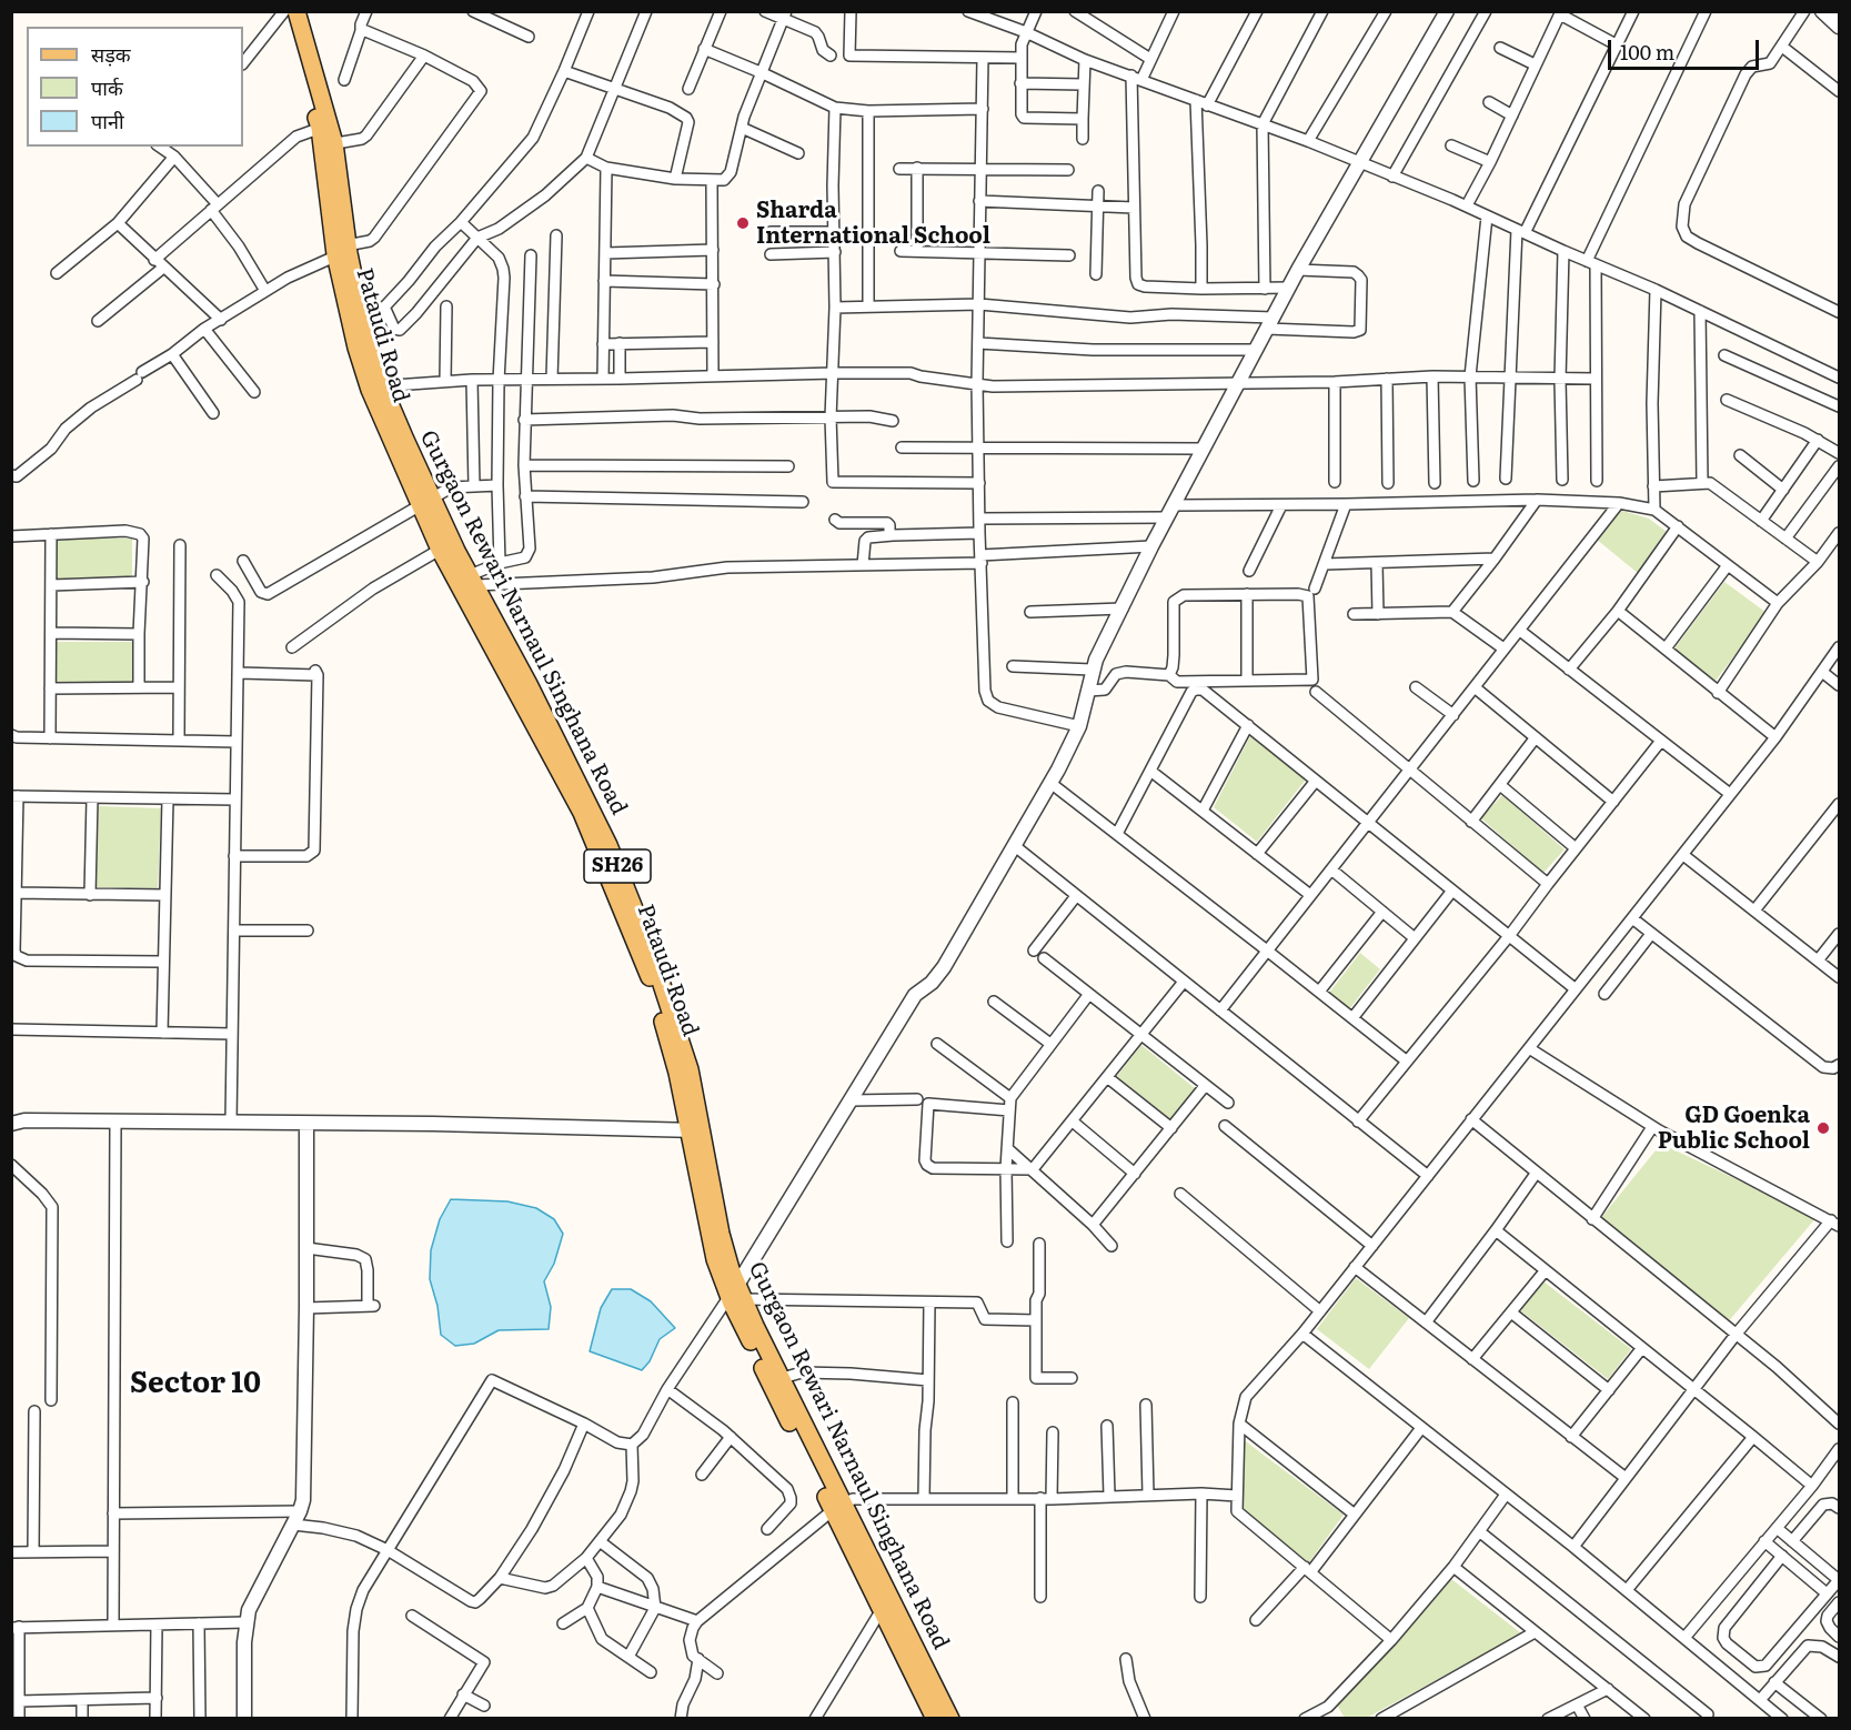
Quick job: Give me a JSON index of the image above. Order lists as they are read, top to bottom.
{
  "streets": {
    "main road": ["Pataudi Road", "Gurgaon Rewari Narnaul Singhana Road", "SH26"]
  },
  "crossings": [
    ["Pataudi Road", "Gurgaon Rewari Narnaul Singhana Road"],
    ["Gurgaon Rewari Narnaul Singhana Road", "SH26"]
  ],
  "districts": ["Sector 10"],
  "places": ["Sharda International School", "GD Goenka Public School"],
  "legend": ["सड़क", "पार्क", "पानी"],
  "scale_bar": "100 m"
}
